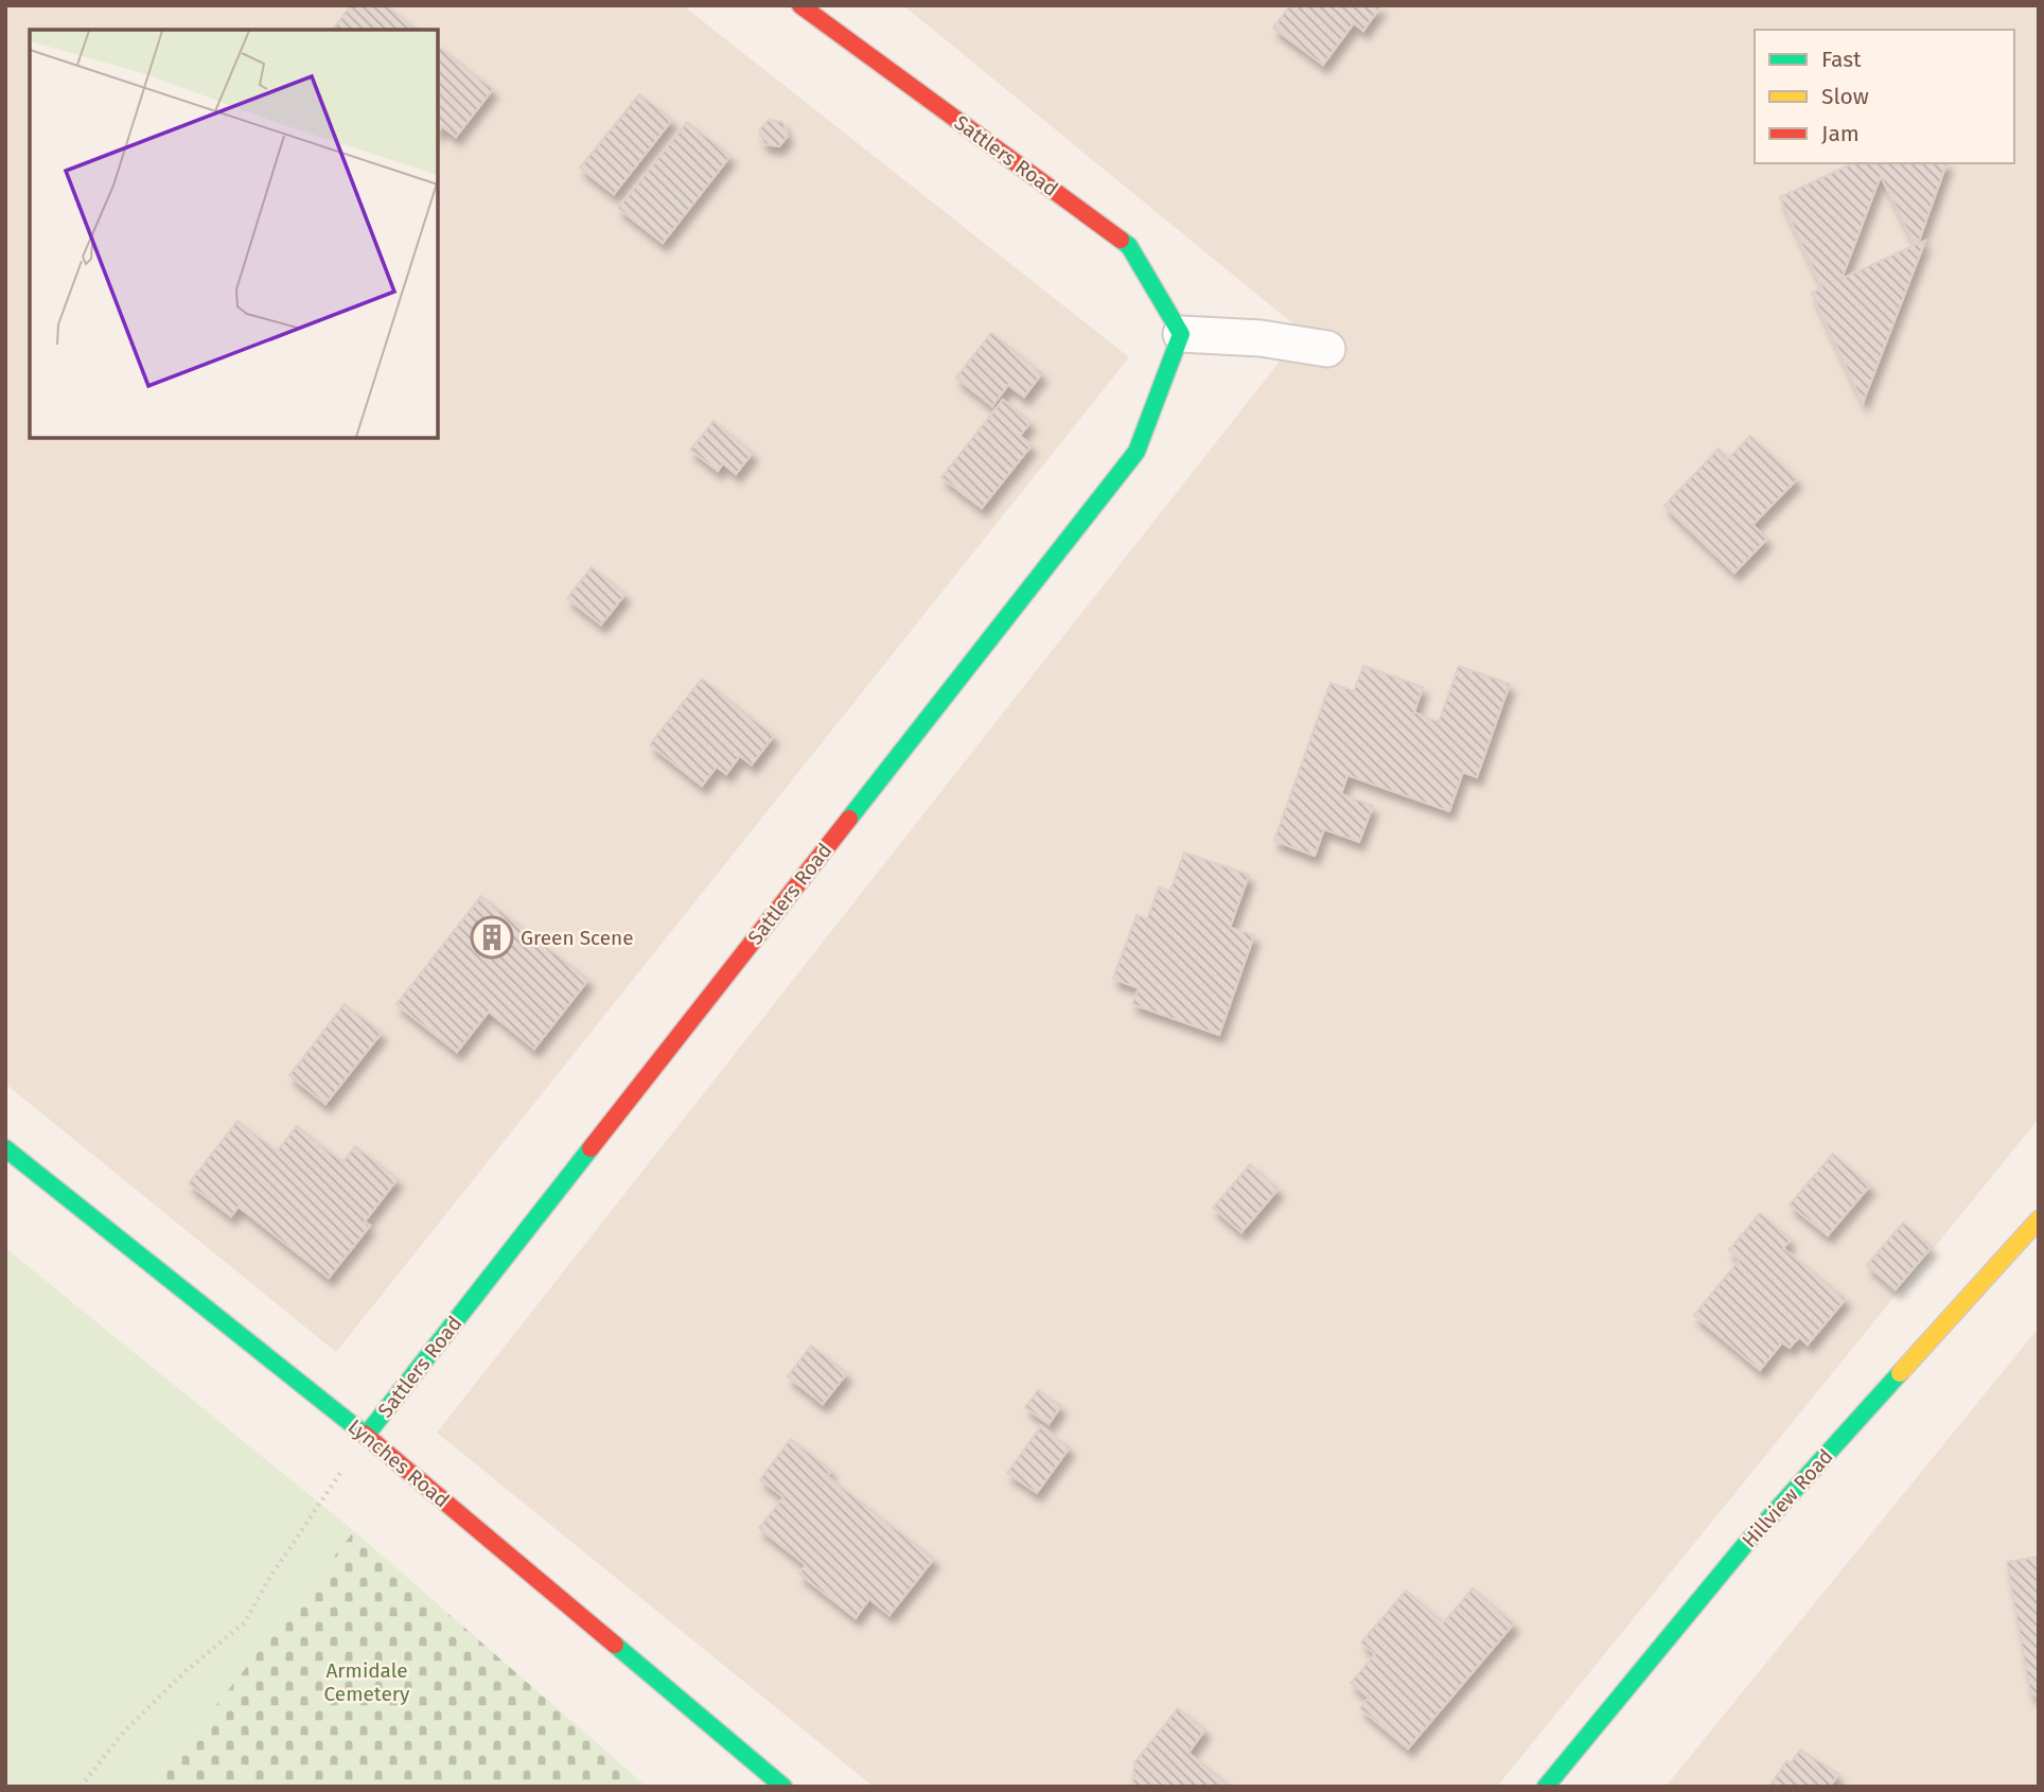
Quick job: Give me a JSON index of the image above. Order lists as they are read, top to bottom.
{
  "streets": {
    "street": ["Sattlers Road", "Lynches Road", "Hillview Road"]
  },
  "crossings": [
    ["Sattlers Road", "Lynches Road"]
  ],
  "parks": ["Armidale Cemetery"],
  "places": {
    "building": ["Green Scene"]
  },
  "legend": ["Fast", "Slow", "Jam"]
}
